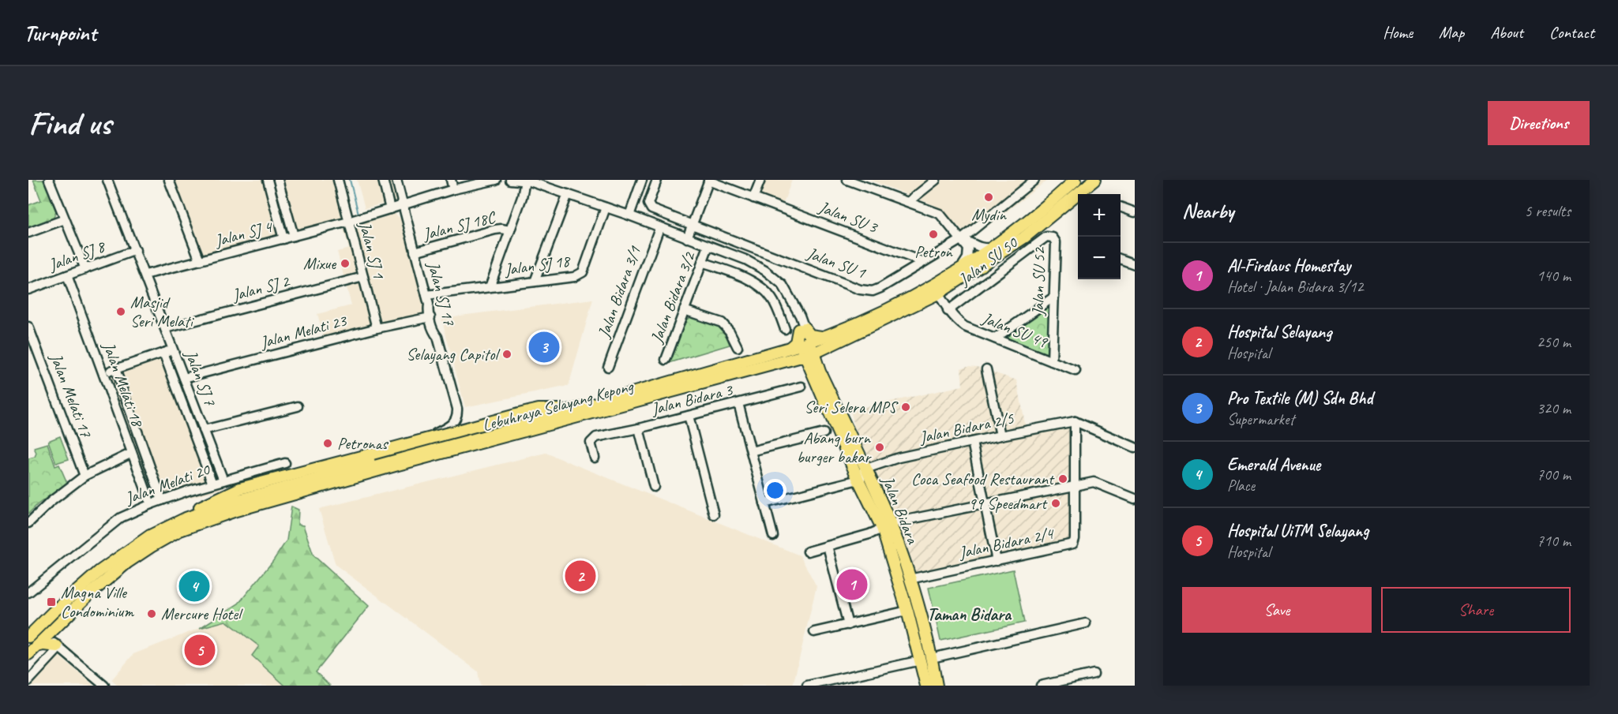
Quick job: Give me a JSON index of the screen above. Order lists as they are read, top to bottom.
{
  "streets": {
    "main road": ["Lebuhraya Selayang Kepong", "Jalan Bidara"],
    "street": [
      "Jalan SU 3",
      "Jalan SJ 18C",
      "Jalan SJ 4",
      "Jalan SJ 1",
      "Jalan SJ 8",
      "Jalan SU 50",
      "Jalan SU 1",
      "Jalan SJ 18",
      "Jalan SU 52",
      "Jalan SJ 2",
      "Jalan Bidara 3/1",
      "Jalan SJ 17",
      "Jalan Bidara 3/2",
      "Jalan SU 49",
      "Jalan Melati 23",
      "Jalan SJ 7",
      "Jalan Melati 18",
      "Jalan Melati 17",
      "Jalan Bidara 3",
      "Jalan Bidara 2/5",
      "Jalan Melati 20",
      "Jalan Bidara 2/4"
    ]
  },
  "crossings": [
    ["Jalan SU 3", "Jalan SU 1"],
    ["Jalan SJ 18C", "Jalan SJ 17"],
    ["Jalan SJ 4", "Jalan SJ 1"],
    ["Jalan SJ 4", "Jalan SJ 17"],
    ["Jalan SJ 4", "Jalan SJ 7"],
    ["Jalan SJ 1", "Jalan SJ 2"],
    ["Jalan SJ 1", "Jalan Melati 23"],
    ["Jalan SJ 8", "Jalan SJ 7"],
    ["Jalan SJ 8", "Jalan Melati 18"],
    ["Jalan SU 50", "Jalan SU 52"],
    ["Jalan SU 50", "Jalan SU 49"],
    ["Jalan SJ 18", "Jalan SJ 17"],
    ["Jalan SU 52", "Jalan SU 49"],
    ["Jalan SJ 2", "Jalan SJ 7"],
    ["Jalan SJ 17", "Jalan Melati 23"],
    ["Jalan SJ 17", "Lebuhraya Selayang Kepong"],
    ["Jalan SU 49", "Lebuhraya Selayang Kepong"],
    ["Jalan Melati 23", "Jalan SJ 7"],
    ["Jalan SJ 7", "Jalan Melati 20"],
    ["Jalan Melati 18", "Jalan Melati 20"],
    ["Lebuhraya Selayang Kepong", "Jalan Bidara"],
    ["Jalan Bidara 2/5", "Jalan Bidara"],
    ["Jalan Bidara 2/5", "Jalan Bidara 2/4"],
    ["Jalan Bidara", "Jalan Bidara 2/4"]
  ],
  "districts": ["Taman Bidara"],
  "places": {
    "other": [
      "Mydin",
      "Petron",
      "Mixue",
      "Masjid Seri Melati",
      "Selayang Capitol",
      "Seri Selera MPS",
      "Petronas",
      "Abang burn burger bakar",
      "Coca Seafood Restaurant",
      "99 Speedmart",
      "Mercure Hotel"
    ],
    "transit": ["Magna Ville Condominium"]
  },
  "page": {
    "header": "Turnpoint",
    "nav": [
      "Home",
      "Map",
      "About",
      "Contact"
    ],
    "buttons": [
      "Directions",
      ["Save", "Share"]
    ],
    "title": "Find us",
    "heading": ["Nearby", "5 results"],
    "map_buttons": ["+", "−"],
    "list": [
      {
        "mark": "1",
        "name": "Al-Firdaus Homestay",
        "note": "Hotel · Jalan Bidara 3/12",
        "value": "140 m"
      },
      {
        "mark": "2",
        "name": "Hospital Selayang",
        "note": "Hospital",
        "value": "250 m"
      },
      {
        "mark": "3",
        "name": "Pro Textile (M) Sdn Bhd",
        "note": "Supermarket",
        "value": "320 m"
      },
      {
        "mark": "4",
        "name": "Emerald Avenue",
        "note": "Place",
        "value": "700 m"
      },
      {
        "mark": "5",
        "name": "Hospital UiTM Selayang",
        "note": "Hospital",
        "value": "710 m"
      }
    ],
    "pins": [
      "3",
      "2",
      "1",
      "4",
      "5"
    ]
  }
}
